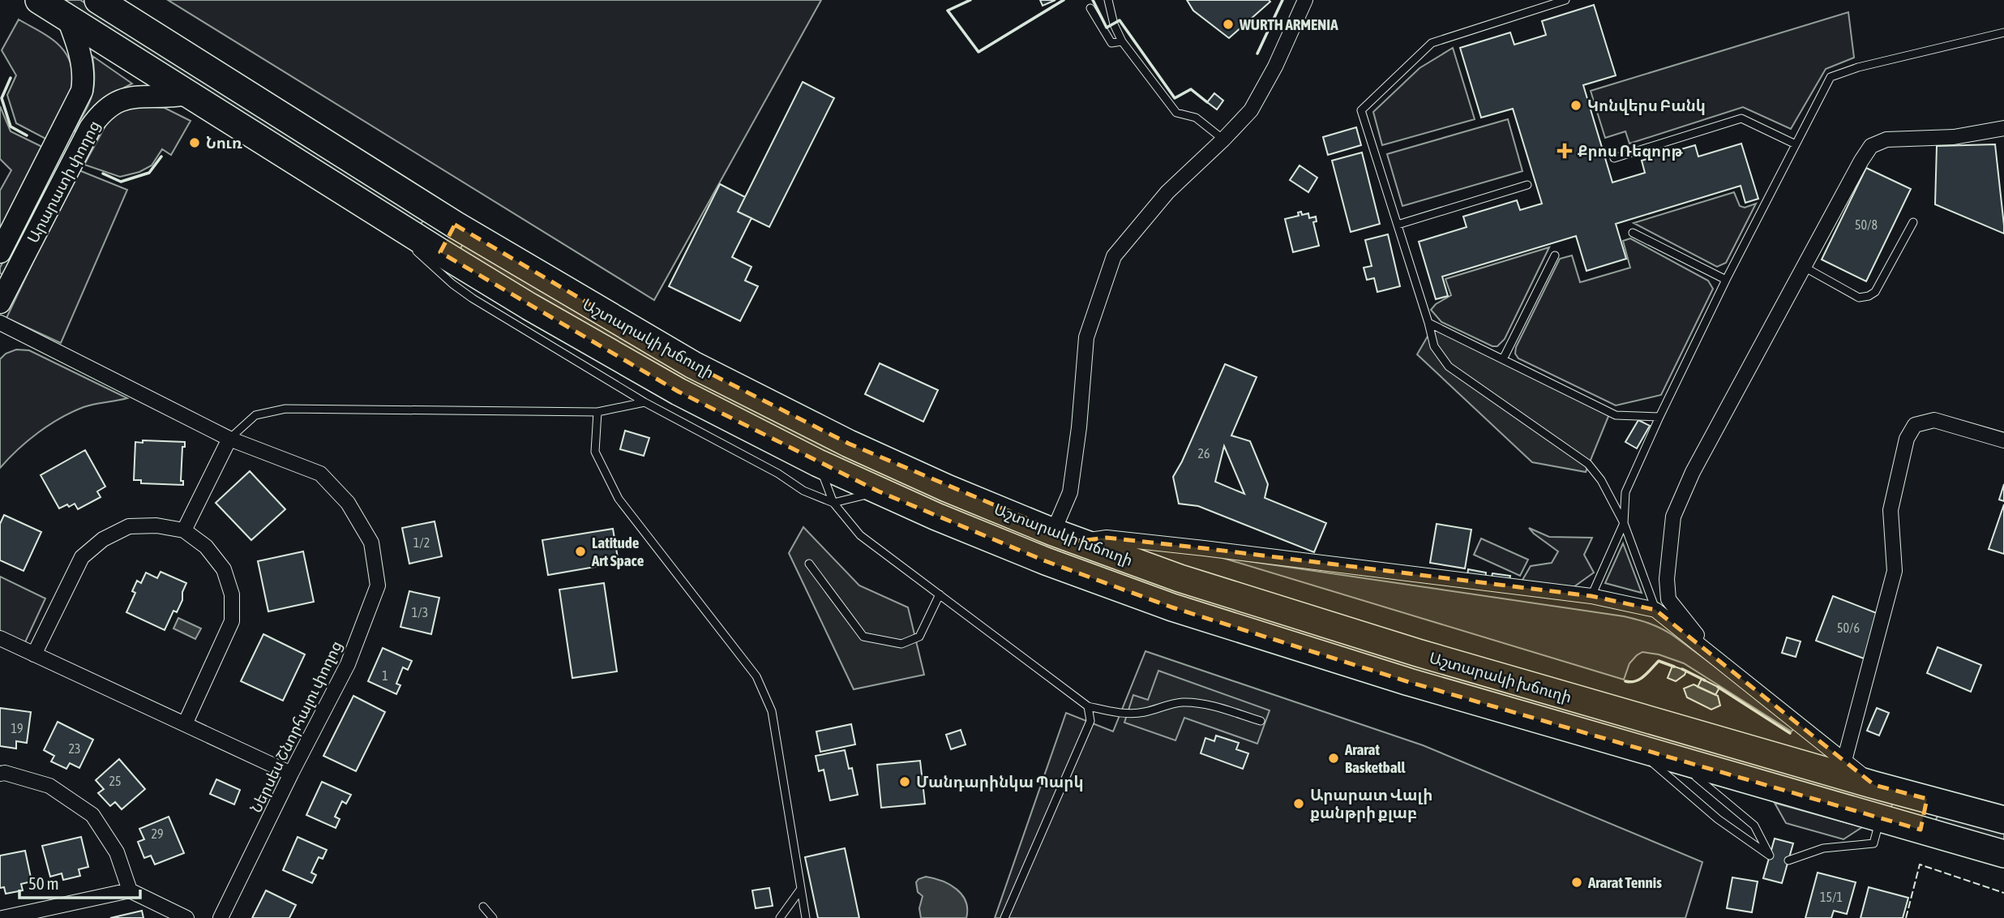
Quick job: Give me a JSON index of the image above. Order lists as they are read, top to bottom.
{
  "streets": {
    "highway": ["Աշտարակի խճուղի"],
    "street": ["Արարատի փողոց", "Ներսես Շնորհալու փողոց"]
  },
  "crossings": [
    ["Արարատի փողոց", "Աշտարակի խճուղի"]
  ],
  "places": {
    "other": [
      "WURTH ARMENIA",
      "Կոնվերս Բանկ",
      "Նուռ",
      "Latitude Art Space",
      "Ararat Basketball",
      "Մանդարինկա Պարկ",
      "Արարատ Վալի քանթրի քլաբ",
      "Ararat Tennis"
    ],
    "health": ["Քրոս Ռեզորթ"]
  },
  "house_numbers": [
    "50/8",
    "26",
    "1/2",
    "1/3",
    "50/6",
    "1",
    "19",
    "23",
    "25",
    "29",
    "15/1"
  ],
  "scale_bar": "50 m"
}
